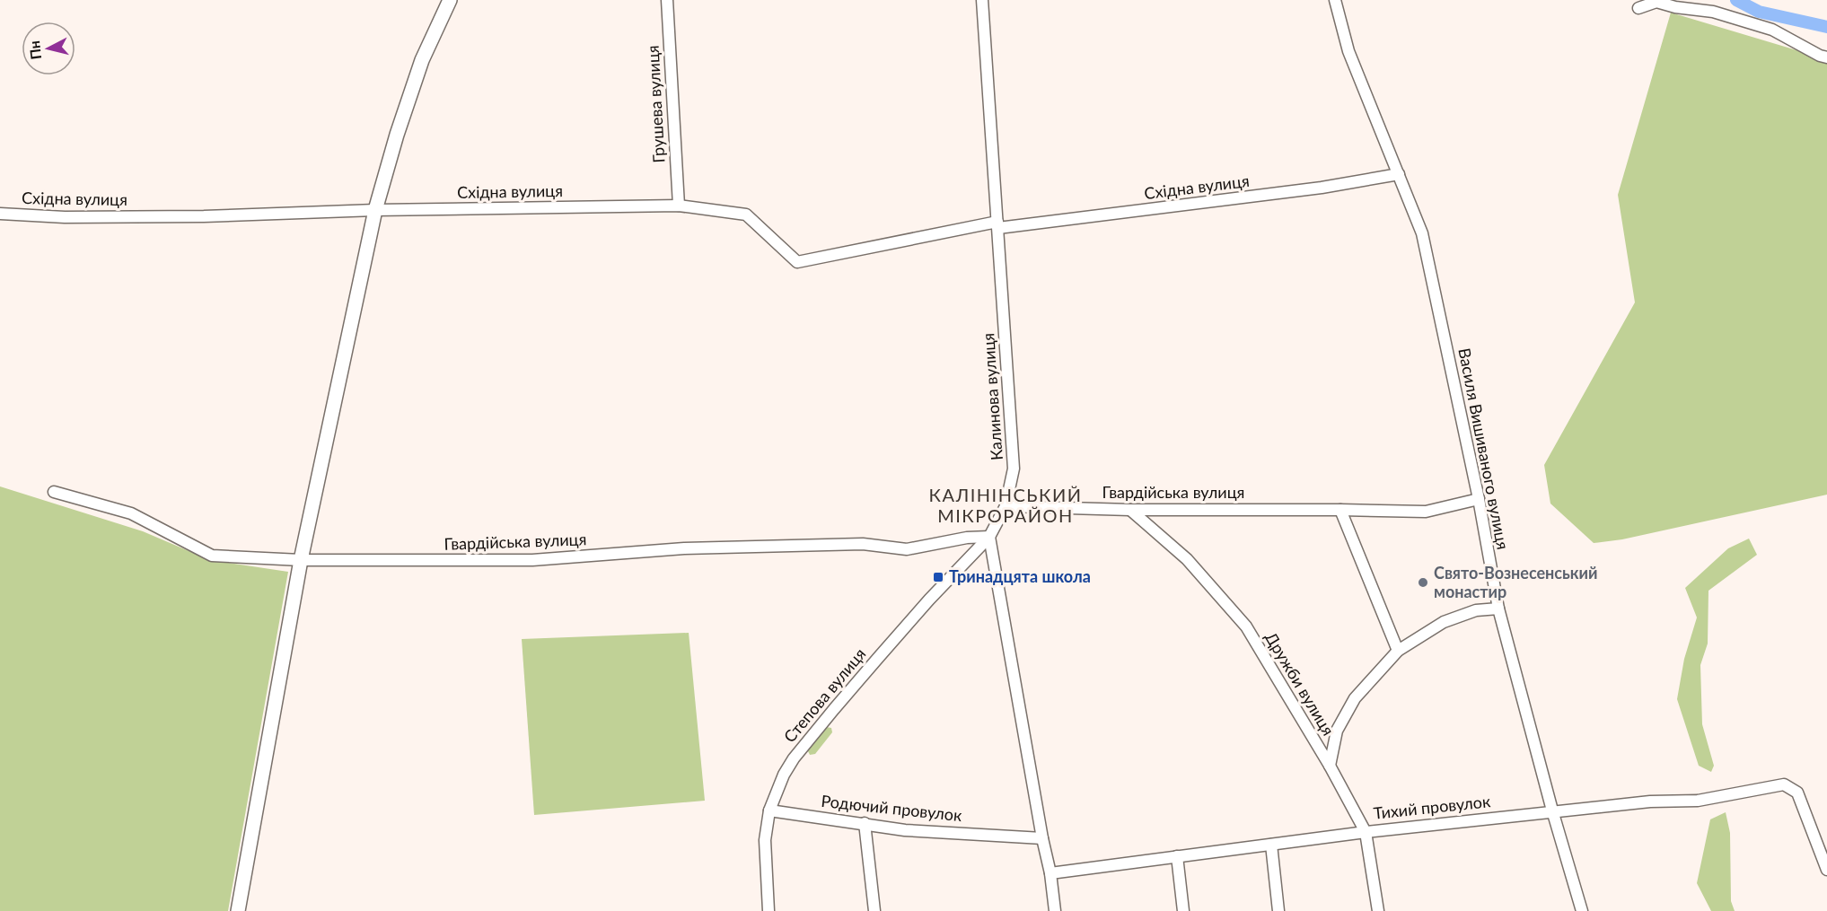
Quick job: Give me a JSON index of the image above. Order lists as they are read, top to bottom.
{
  "streets": {
    "street": [
      "Грушева вулиця",
      "Східна вулиця",
      "Калинова вулиця",
      "Василя Вишиваного вулиця",
      "Гвардійська вулиця",
      "Дружби вулиця",
      "Степова вулиця",
      "Тихий провулок",
      "Родючий провулок"
    ]
  },
  "crossings": [
    ["Грушева вулиця", "Східна вулиця"],
    ["Східна вулиця", "Калинова вулиця"],
    ["Східна вулиця", "Василя Вишиваного вулиця"],
    ["Калинова вулиця", "Гвардійська вулиця"],
    ["Калинова вулиця", "Степова вулиця"],
    ["Василя Вишиваного вулиця", "Гвардійська вулиця"],
    ["Василя Вишиваного вулиця", "Тихий провулок"],
    ["Гвардійська вулиця", "Дружби вулиця"],
    ["Гвардійська вулиця", "Степова вулиця"],
    ["Дружби вулиця", "Тихий провулок"],
    ["Степова вулиця", "Родючий провулок"]
  ],
  "districts": ["КАЛІНІНСЬКИЙ МІКРОРАЙОН"],
  "places": {
    "transit": ["Тринадцята школа"],
    "other": ["Cвято-Вознесенський монастир"]
  },
  "north": "left"
}
